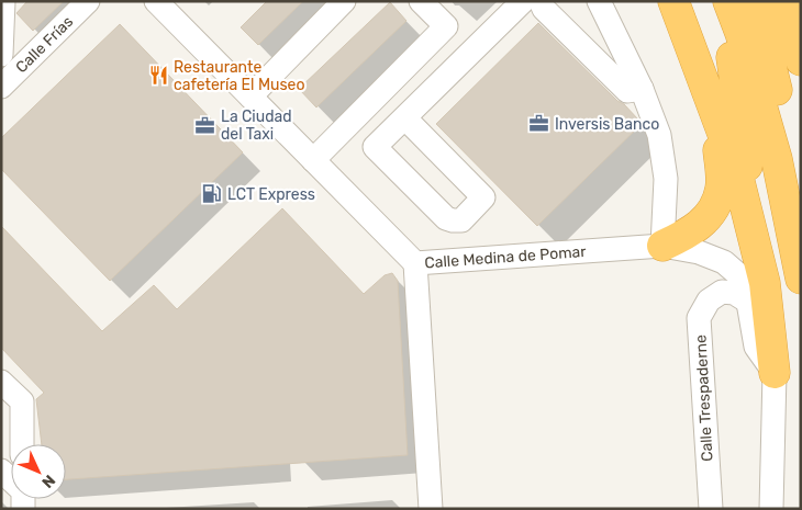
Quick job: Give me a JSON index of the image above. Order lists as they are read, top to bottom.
{
  "streets": {
    "street": ["Calle Frías", "Calle Medina de Pomar", "Calle Trespaderne"]
  },
  "places": {
    "restaurant": ["Restaurante cafetería El Museo"],
    "office": ["Inversis Banco", "La Ciudad del Taxi"],
    "fuel station": ["LCT Express"]
  },
  "north": "bottom right"
}
